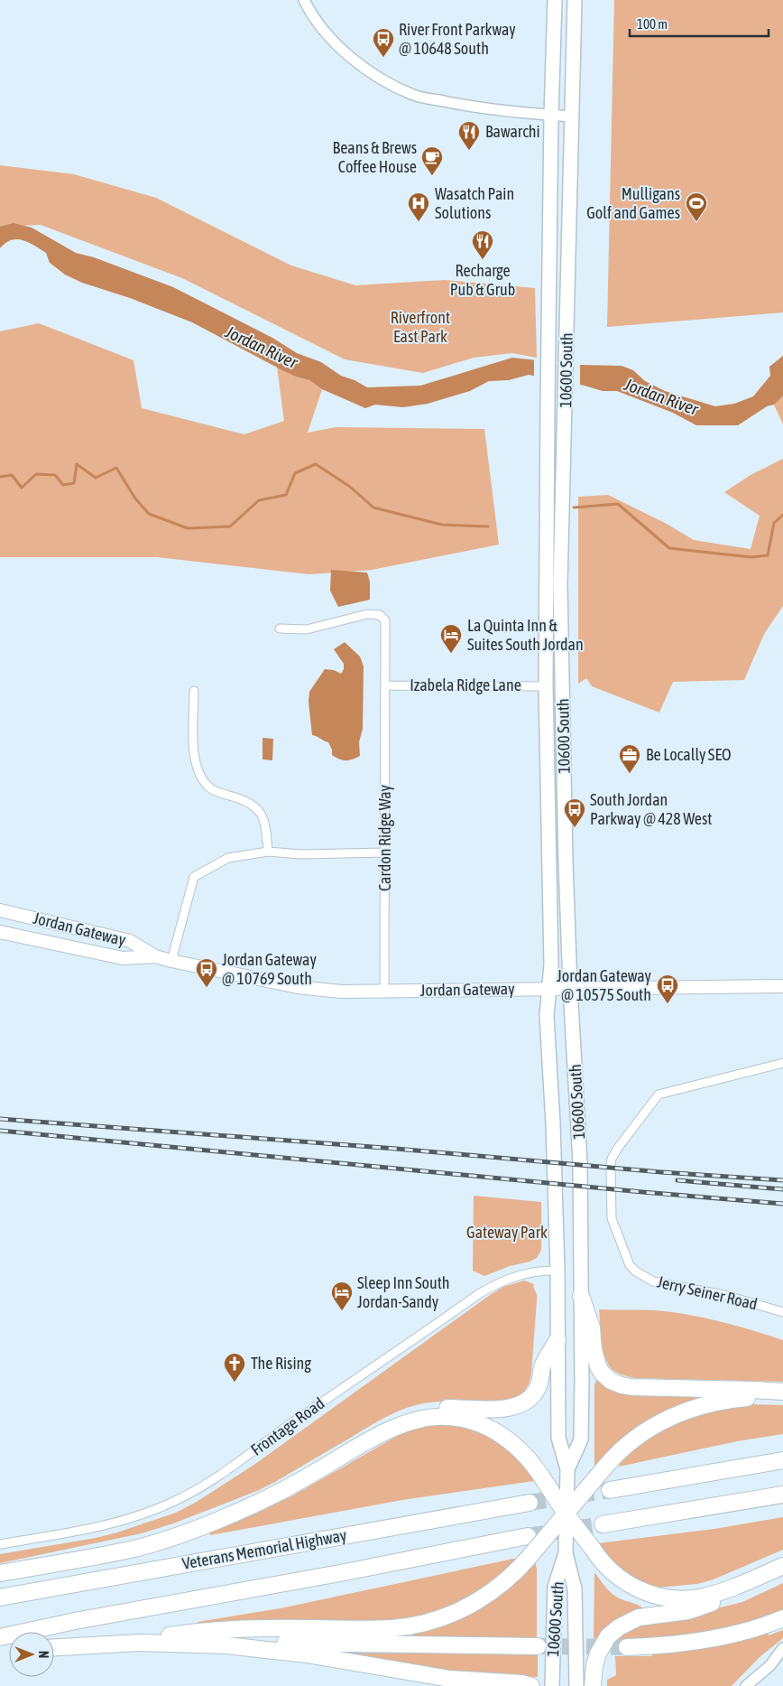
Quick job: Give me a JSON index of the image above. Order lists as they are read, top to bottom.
{
  "streets": {
    "highway": ["Veterans Memorial Highway"],
    "main road": ["10600 South", "Jordan Gateway"],
    "street": [
      "Izabela Ridge Lane",
      "Cardon Ridge Way",
      "Jerry Seiner Road",
      "Frontage Road"
    ]
  },
  "crossings": [
    ["10600 South", "Izabela Ridge Lane"],
    ["10600 South", "Jordan Gateway"],
    ["10600 South", "Frontage Road"],
    ["Izabela Ridge Lane", "Cardon Ridge Way"],
    ["Cardon Ridge Way", "Jordan Gateway"]
  ],
  "water": ["Jordan River"],
  "parks": ["Riverfront East Park", "Gateway Park"],
  "places": {
    "bus stop": [
      "River Front Parkway @ 10648 South",
      "South Jordan Parkway @ 428 West",
      "Jordan Gateway @ 10769 South",
      "Jordan Gateway @ 10575 South"
    ],
    "restaurant": ["Bawarchi", "Recharge Pub & Grub"],
    "cafe": ["Beans & Brews Coffee House"],
    "hospital": ["Wasatch Pain Solutions"],
    "sports": ["Mulligans Golf and Games"],
    "hotel": ["La Quinta Inn & Suites South Jordan", "Sleep Inn South Jordan-Sandy"],
    "office": ["Be Locally SEO"],
    "church": ["The Rising"]
  },
  "scale_bar": "100 m",
  "north": "right"
}
